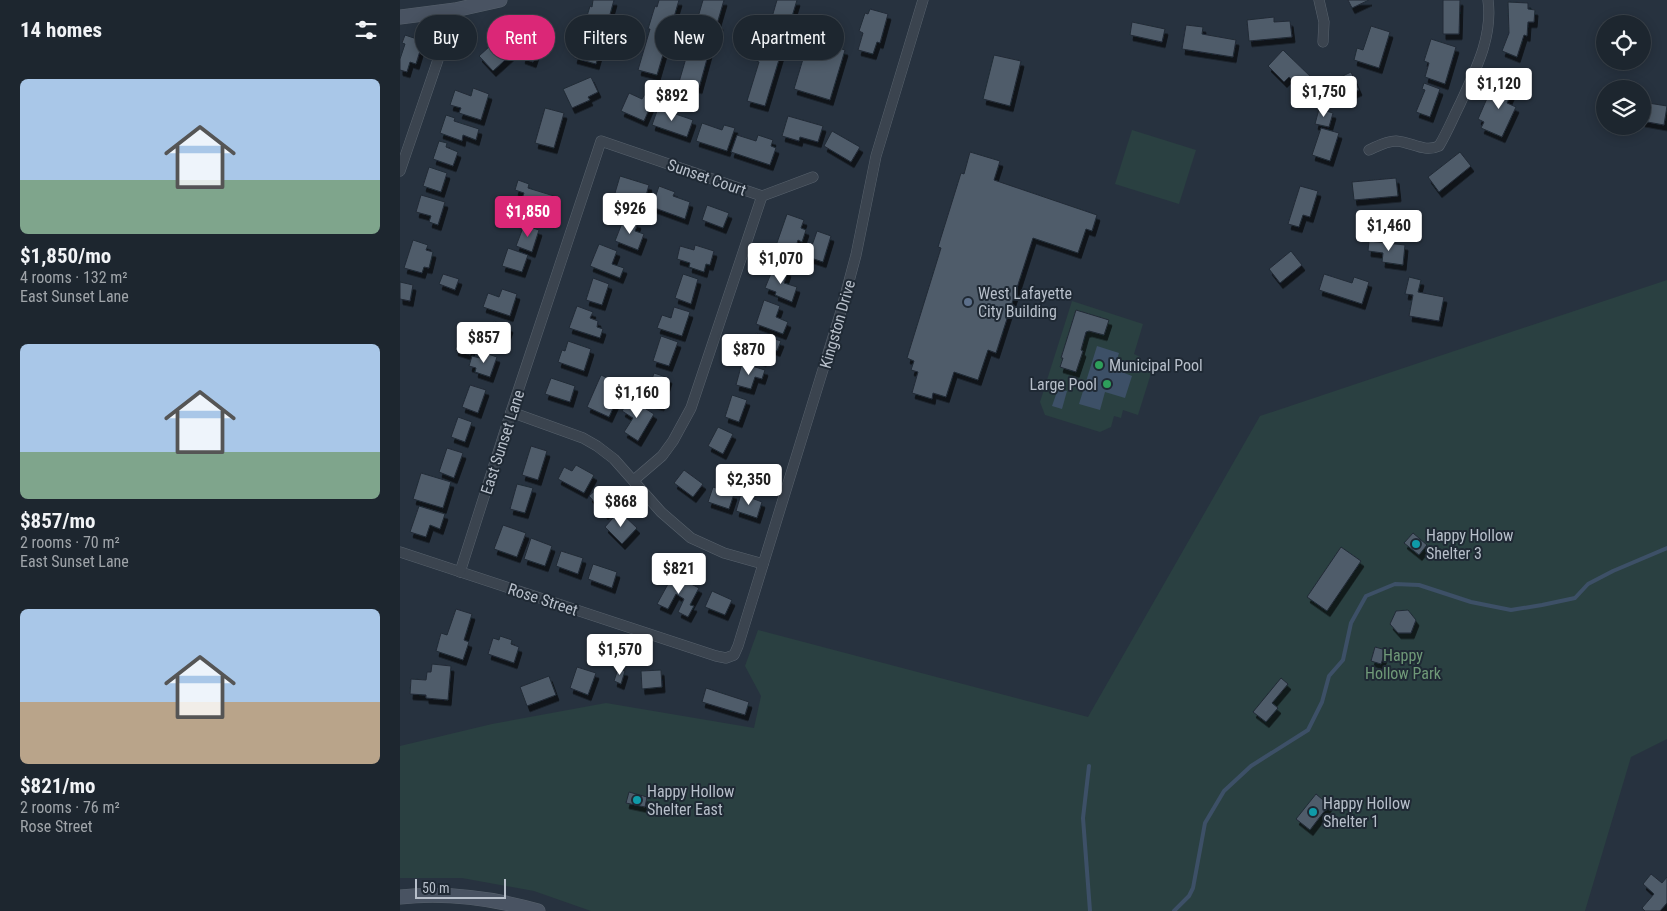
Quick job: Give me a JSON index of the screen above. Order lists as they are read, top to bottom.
{
  "streets": {
    "street": [
      "Sunset Court",
      "Kingston Drive",
      "East Sunset Lane",
      "Rose Street"
    ]
  },
  "crossings": [
    ["Sunset Court", "East Sunset Lane"],
    ["Kingston Drive", "Rose Street"],
    ["East Sunset Lane", "Rose Street"]
  ],
  "parks": ["Happy Hollow Park"],
  "places": [
    "West Lafayette City Building",
    "Municipal Pool",
    "Large Pool",
    "Happy Hollow Shelter 3",
    "Happy Hollow Shelter East",
    "Happy Hollow Shelter 1"
  ],
  "scale_bar": "50 m",
  "page": {
    "heading": "14 homes",
    "chip": [
      "Buy",
      "Rent",
      "Filters",
      "New",
      "Apartment"
    ],
    "list": [
      {
        "name": "$1,850/mo",
        "note": "4 rooms · 132 m² · East Sunset Lane"
      },
      {
        "name": "$857/mo",
        "note": "2 rooms · 70 m² · East Sunset Lane"
      },
      {
        "name": "$821/mo",
        "note": "2 rooms · 76 m² · Rose Street"
      }
    ],
    "price": [
      "$1,120",
      "$1,750",
      "$892",
      "$926",
      "$1,850",
      "$1,460",
      "$1,070",
      "$857",
      "$870",
      "$1,160",
      "$2,350",
      "$868",
      "$821",
      "$1,570"
    ],
    "scale": "50 m"
  }
}
